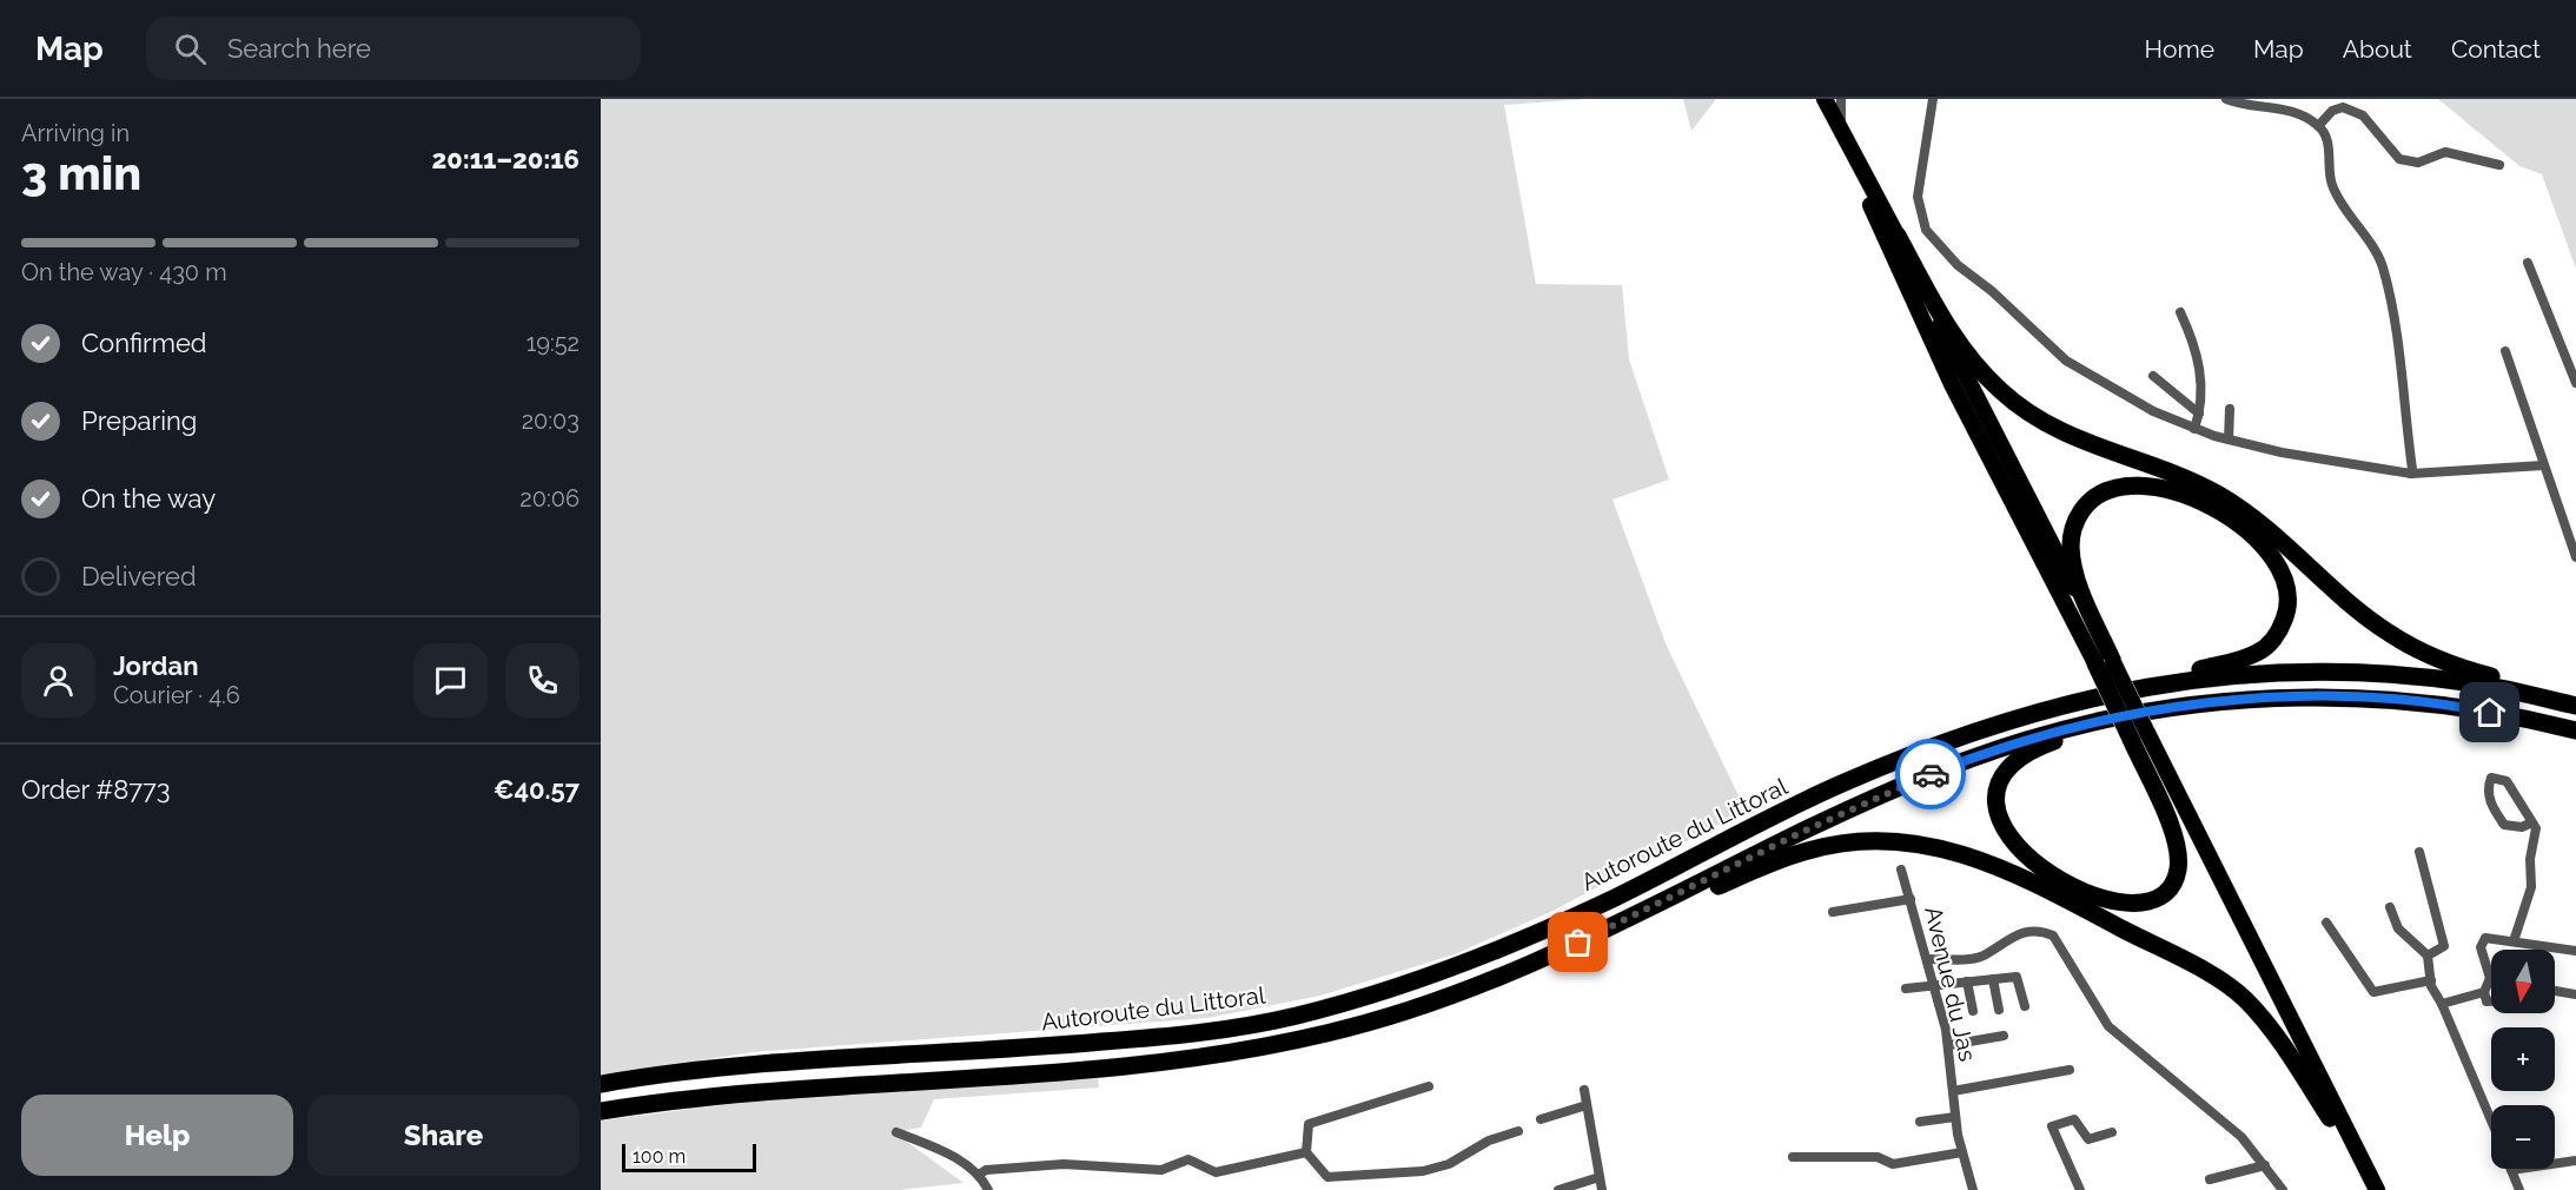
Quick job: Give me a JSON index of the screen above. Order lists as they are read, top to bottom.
{
  "streets": {
    "highway": ["Autoroute du Littoral"],
    "street": ["Avenue du Jas"]
  },
  "scale_bar": "100 m",
  "north": "bottom",
  "page": {
    "header": "Map",
    "search": "Search here",
    "nav": [
      "Home",
      "Map",
      "About",
      "Contact"
    ],
    "heading": ["3 min", "Arriving in", "20:11–20:16"],
    "panel": [
      "Jordan",
      "Courier · 4.6",
      "Order #8773",
      "€40.57"
    ],
    "bar": "On the way · 430 m",
    "list": [
      ["Confirmed", "19:52"],
      ["Preparing", "20:03"],
      ["On the way", "20:06"],
      "Delivered"
    ],
    "map_buttons": ["+", "−"],
    "buttons": ["Help", "Share"],
    "scale": "100 m"
  }
}
